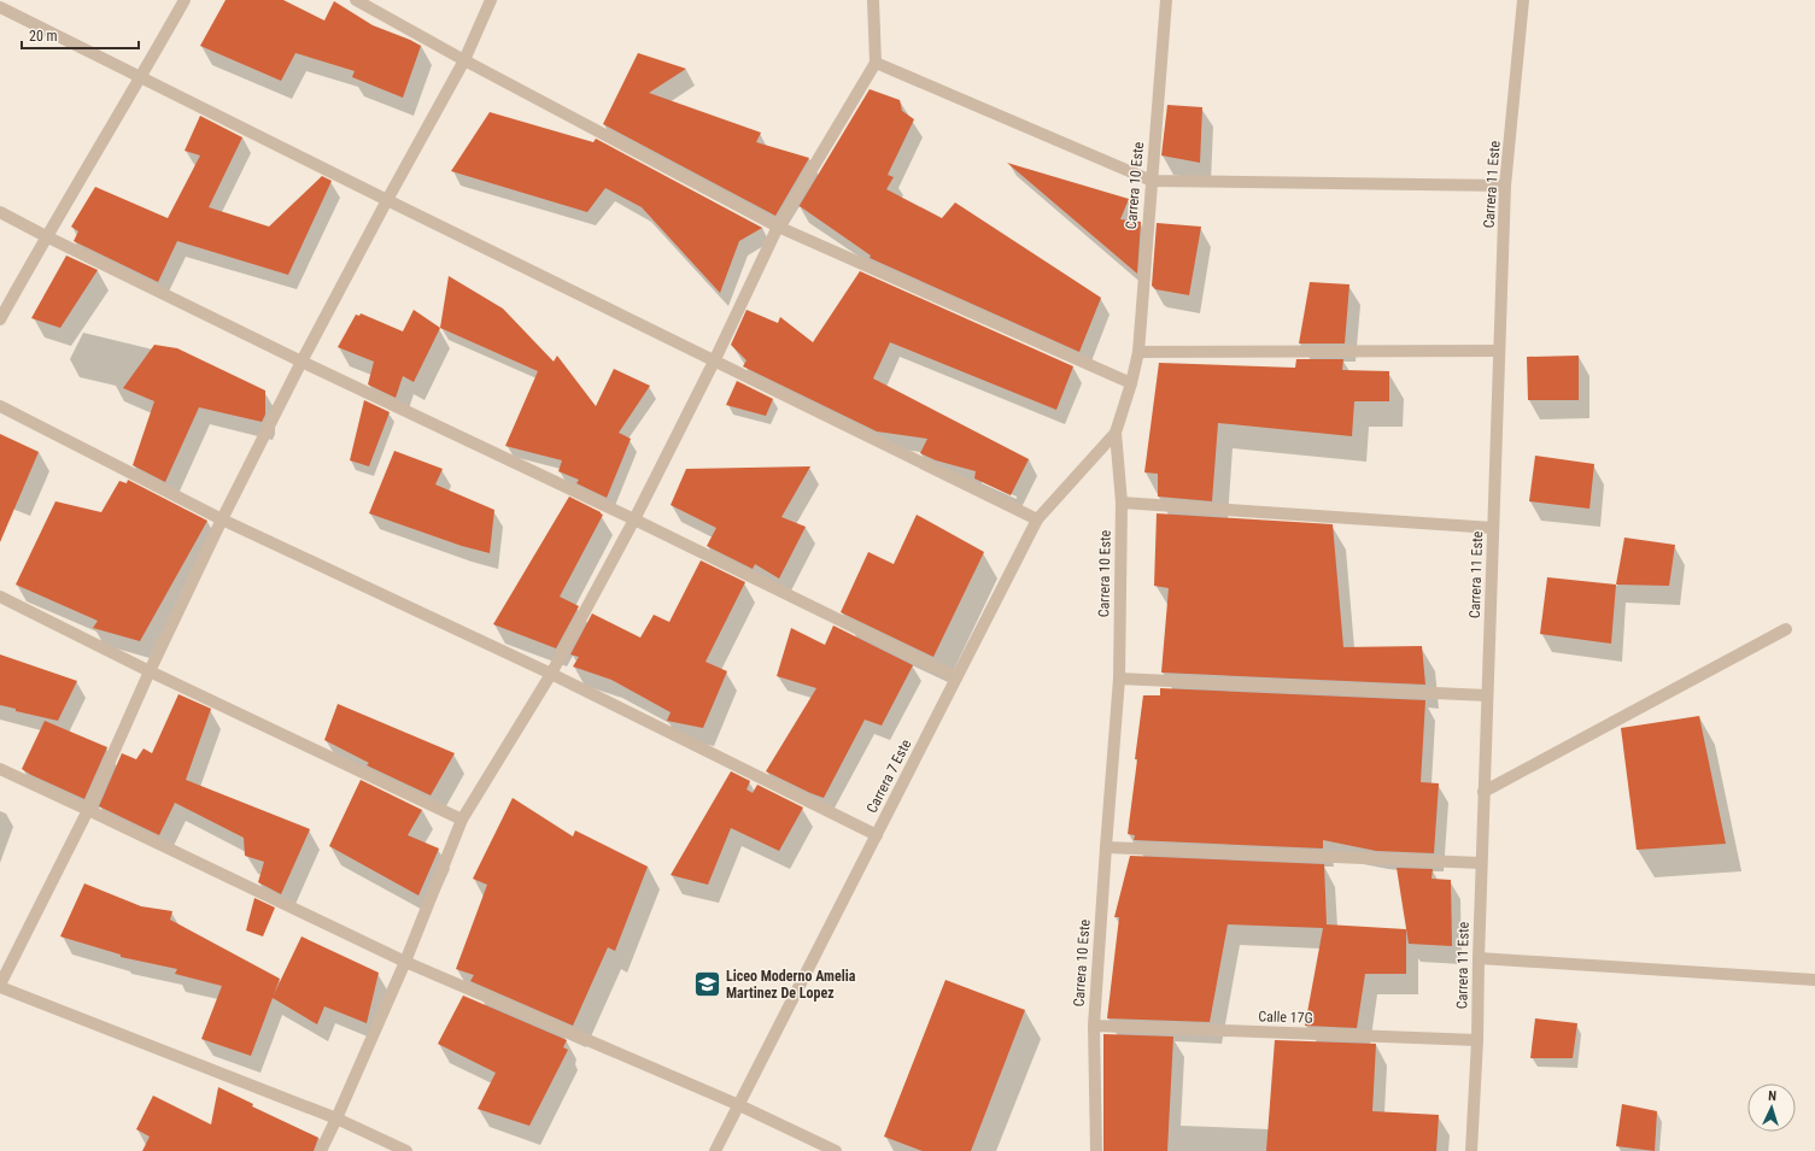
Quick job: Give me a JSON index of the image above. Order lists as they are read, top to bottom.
{
  "streets": {
    "street": [
      "Carrera 11 Este",
      "Carrera 10 Este",
      "Carrera 7 Este",
      "Calle 17G"
    ]
  },
  "crossings": [
    ["Carrera 11 Este", "Calle 17G"],
    ["Carrera 10 Este", "Carrera 7 Este"],
    ["Carrera 10 Este", "Calle 17G"]
  ],
  "places": {
    "school or university": ["Liceo Moderno Amelia Martinez De Lopez"]
  },
  "scale_bar": "20 m",
  "north": "top"
}
